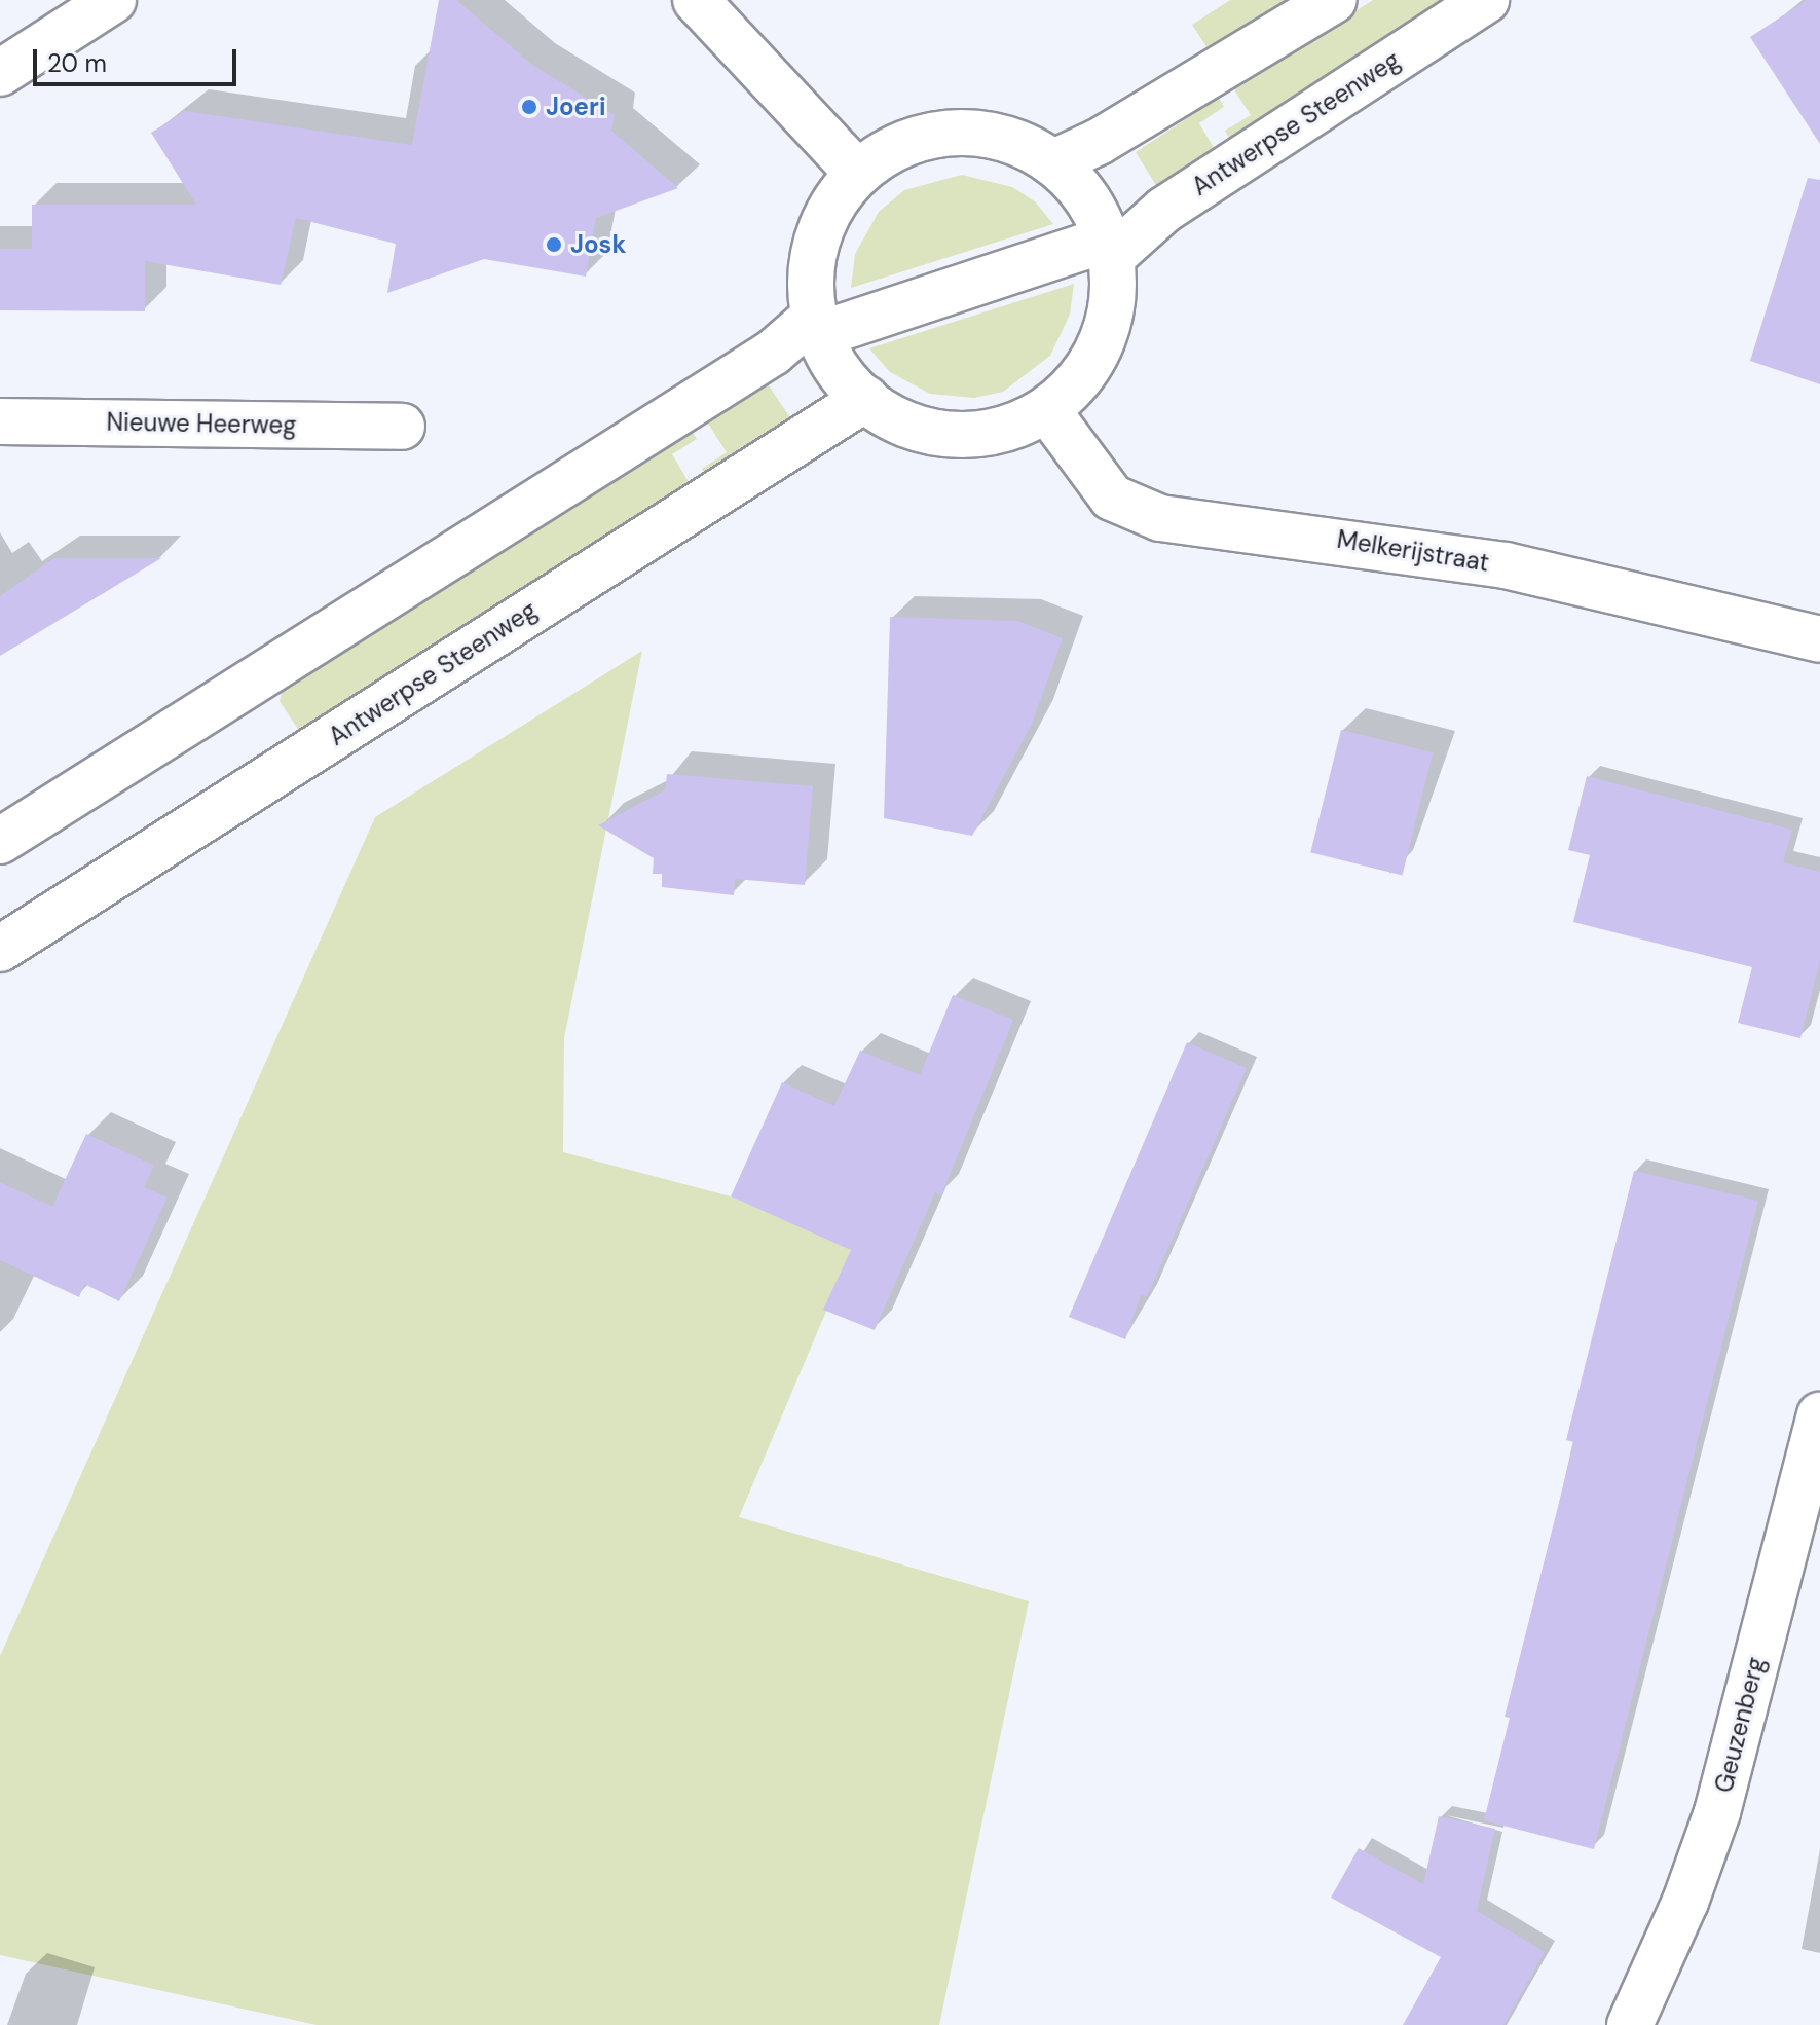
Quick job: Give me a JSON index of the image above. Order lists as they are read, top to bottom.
{
  "streets": {
    "main road": [
      "Antwerpse Steenweg",
      "Nieuwe Heerweg",
      "Melkerijstraat",
      "Geuzenberg"
    ]
  },
  "places": ["Joeri", "Josk"],
  "scale_bar": "20 m"
}
